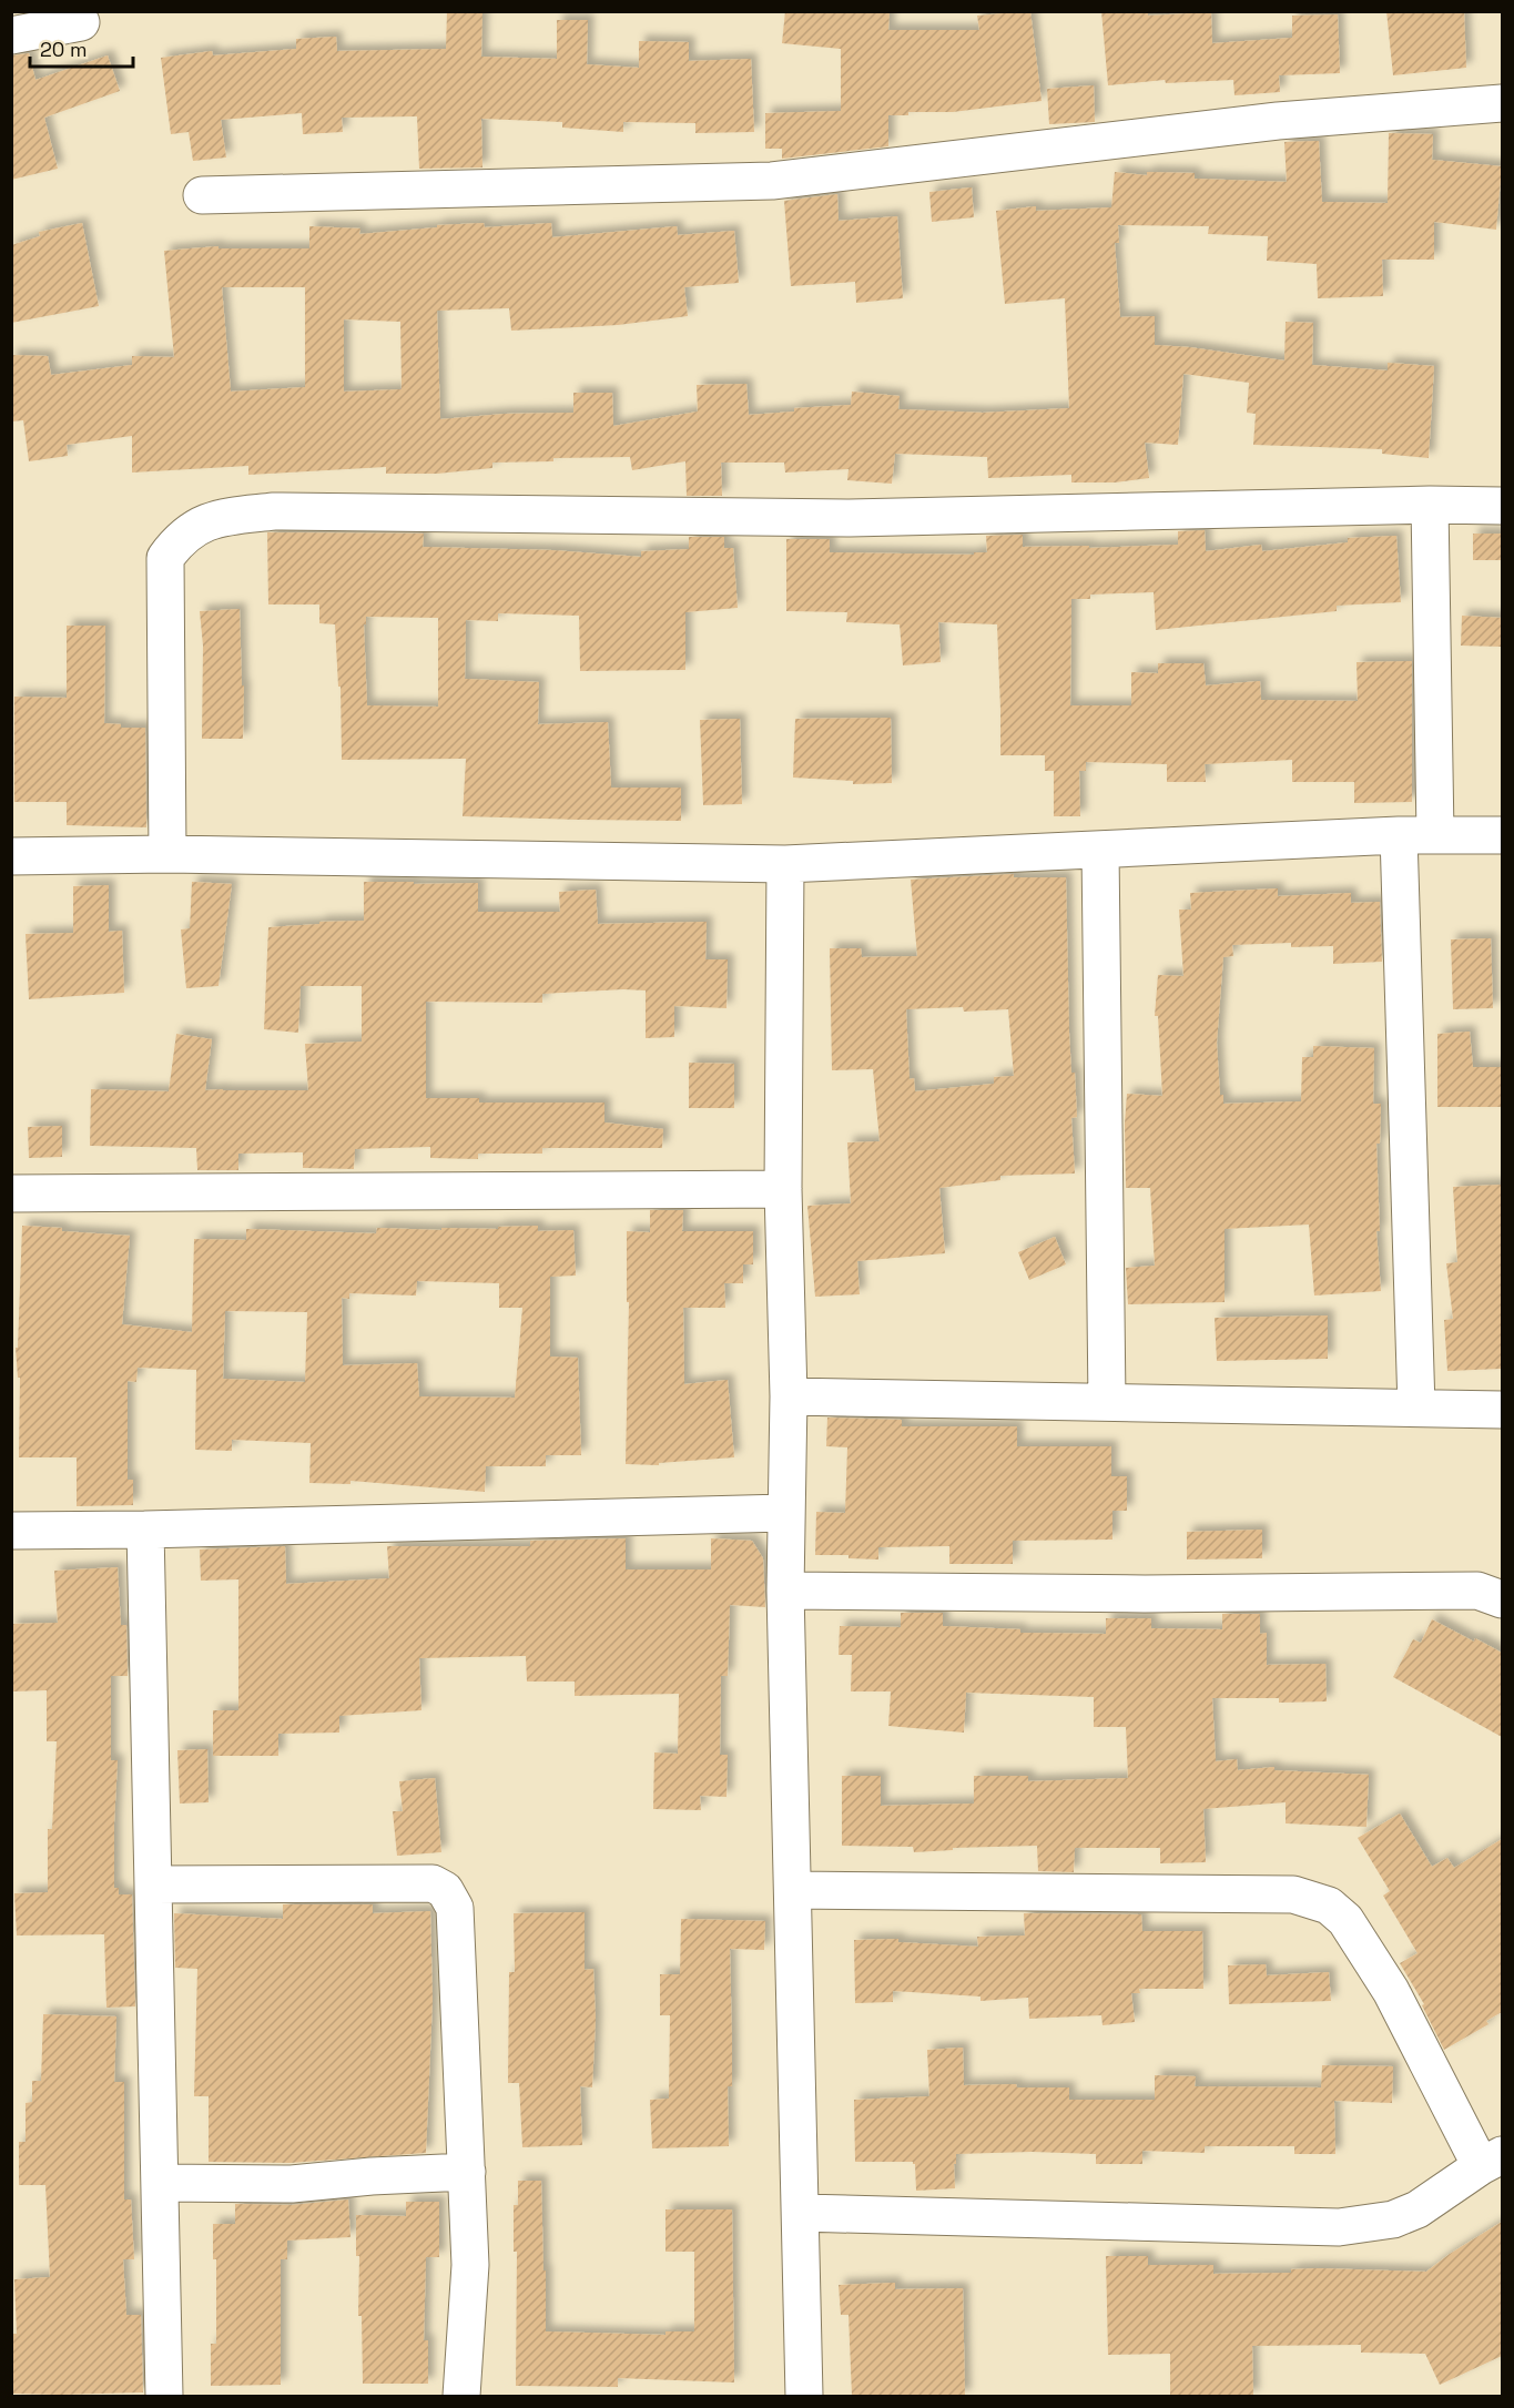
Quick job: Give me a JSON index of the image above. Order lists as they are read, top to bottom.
{
  "scale_bar": "20 m"
}
